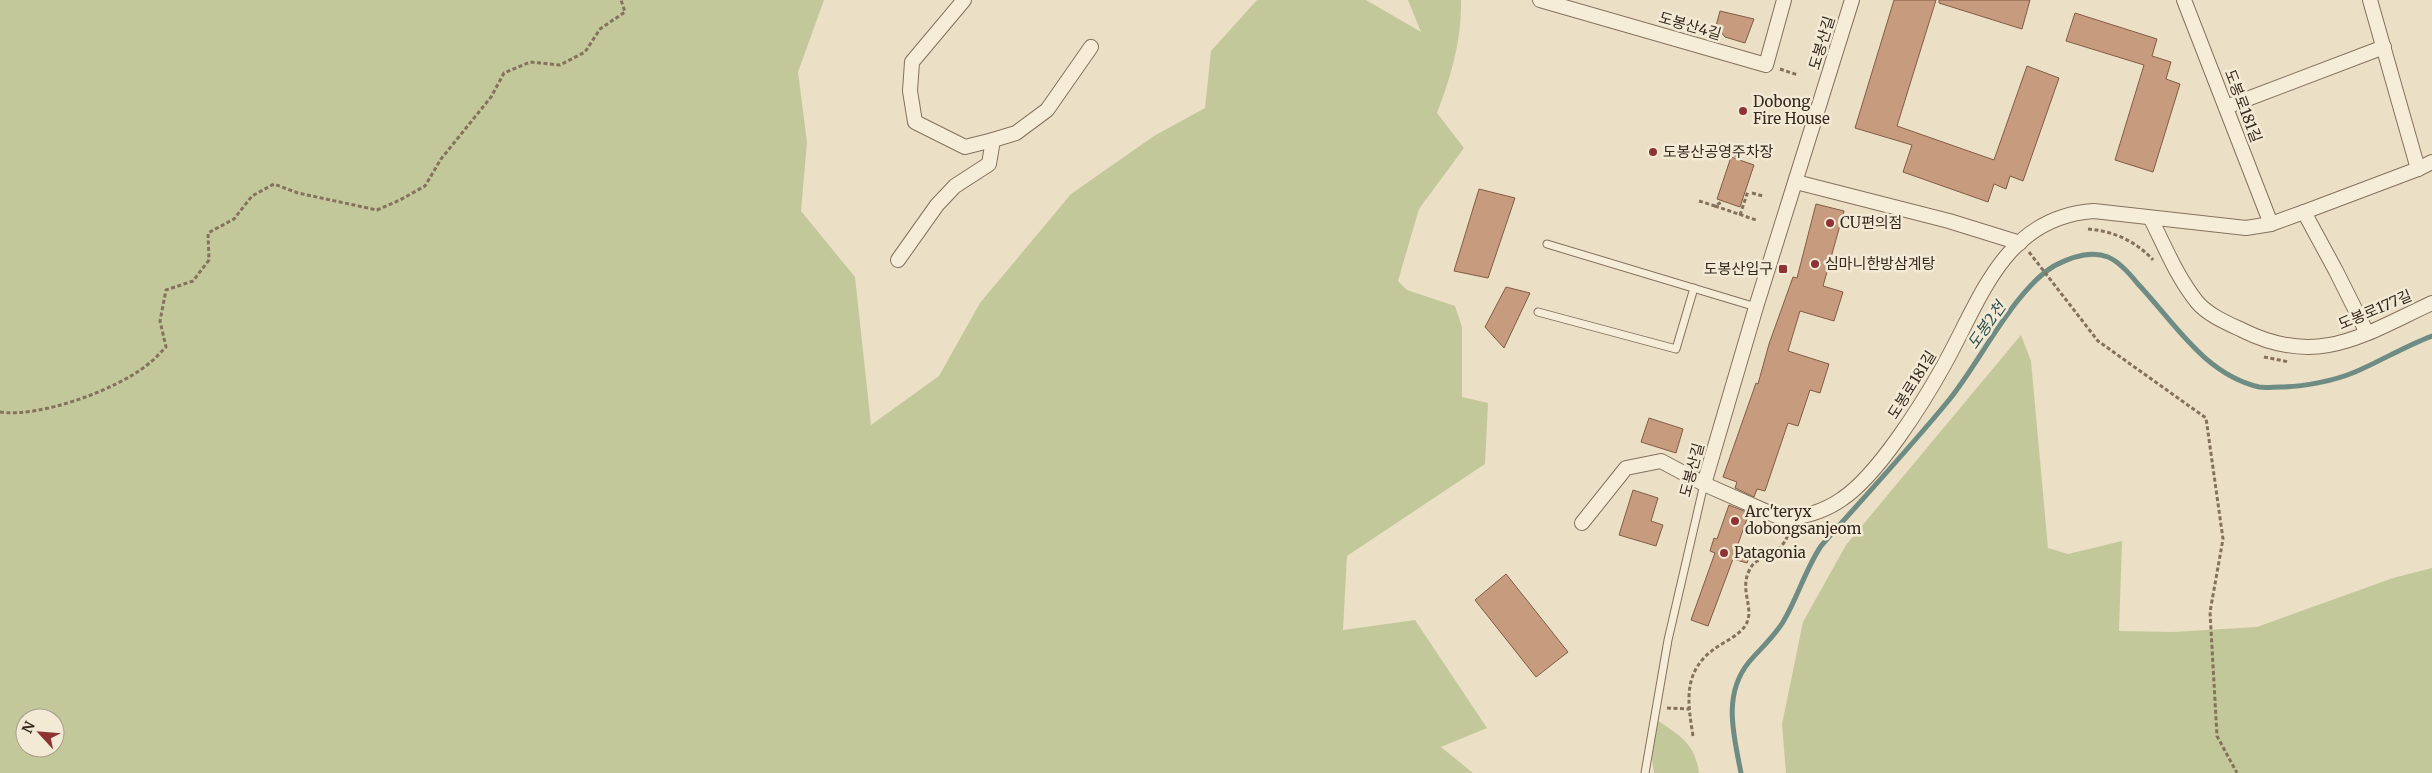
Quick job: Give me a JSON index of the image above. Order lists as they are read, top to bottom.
{
  "streets": {
    "street": [
      "도봉산4길",
      "도봉산길",
      "도봉로181길",
      "도봉로177길"
    ]
  },
  "crossings": [
    ["도봉산길", "도봉로181길"],
    ["도봉로181길", "도봉로177길"]
  ],
  "water": ["도봉2천"],
  "places": {
    "other": [
      "Dobong Fire House",
      "도봉산공영주차장",
      "CU편의점",
      "심마니한방삼계탕",
      "Arc'teryx dobongsanjeom",
      "Patagonia"
    ],
    "transit": ["도봉산입구"]
  },
  "north": "top left"
}
